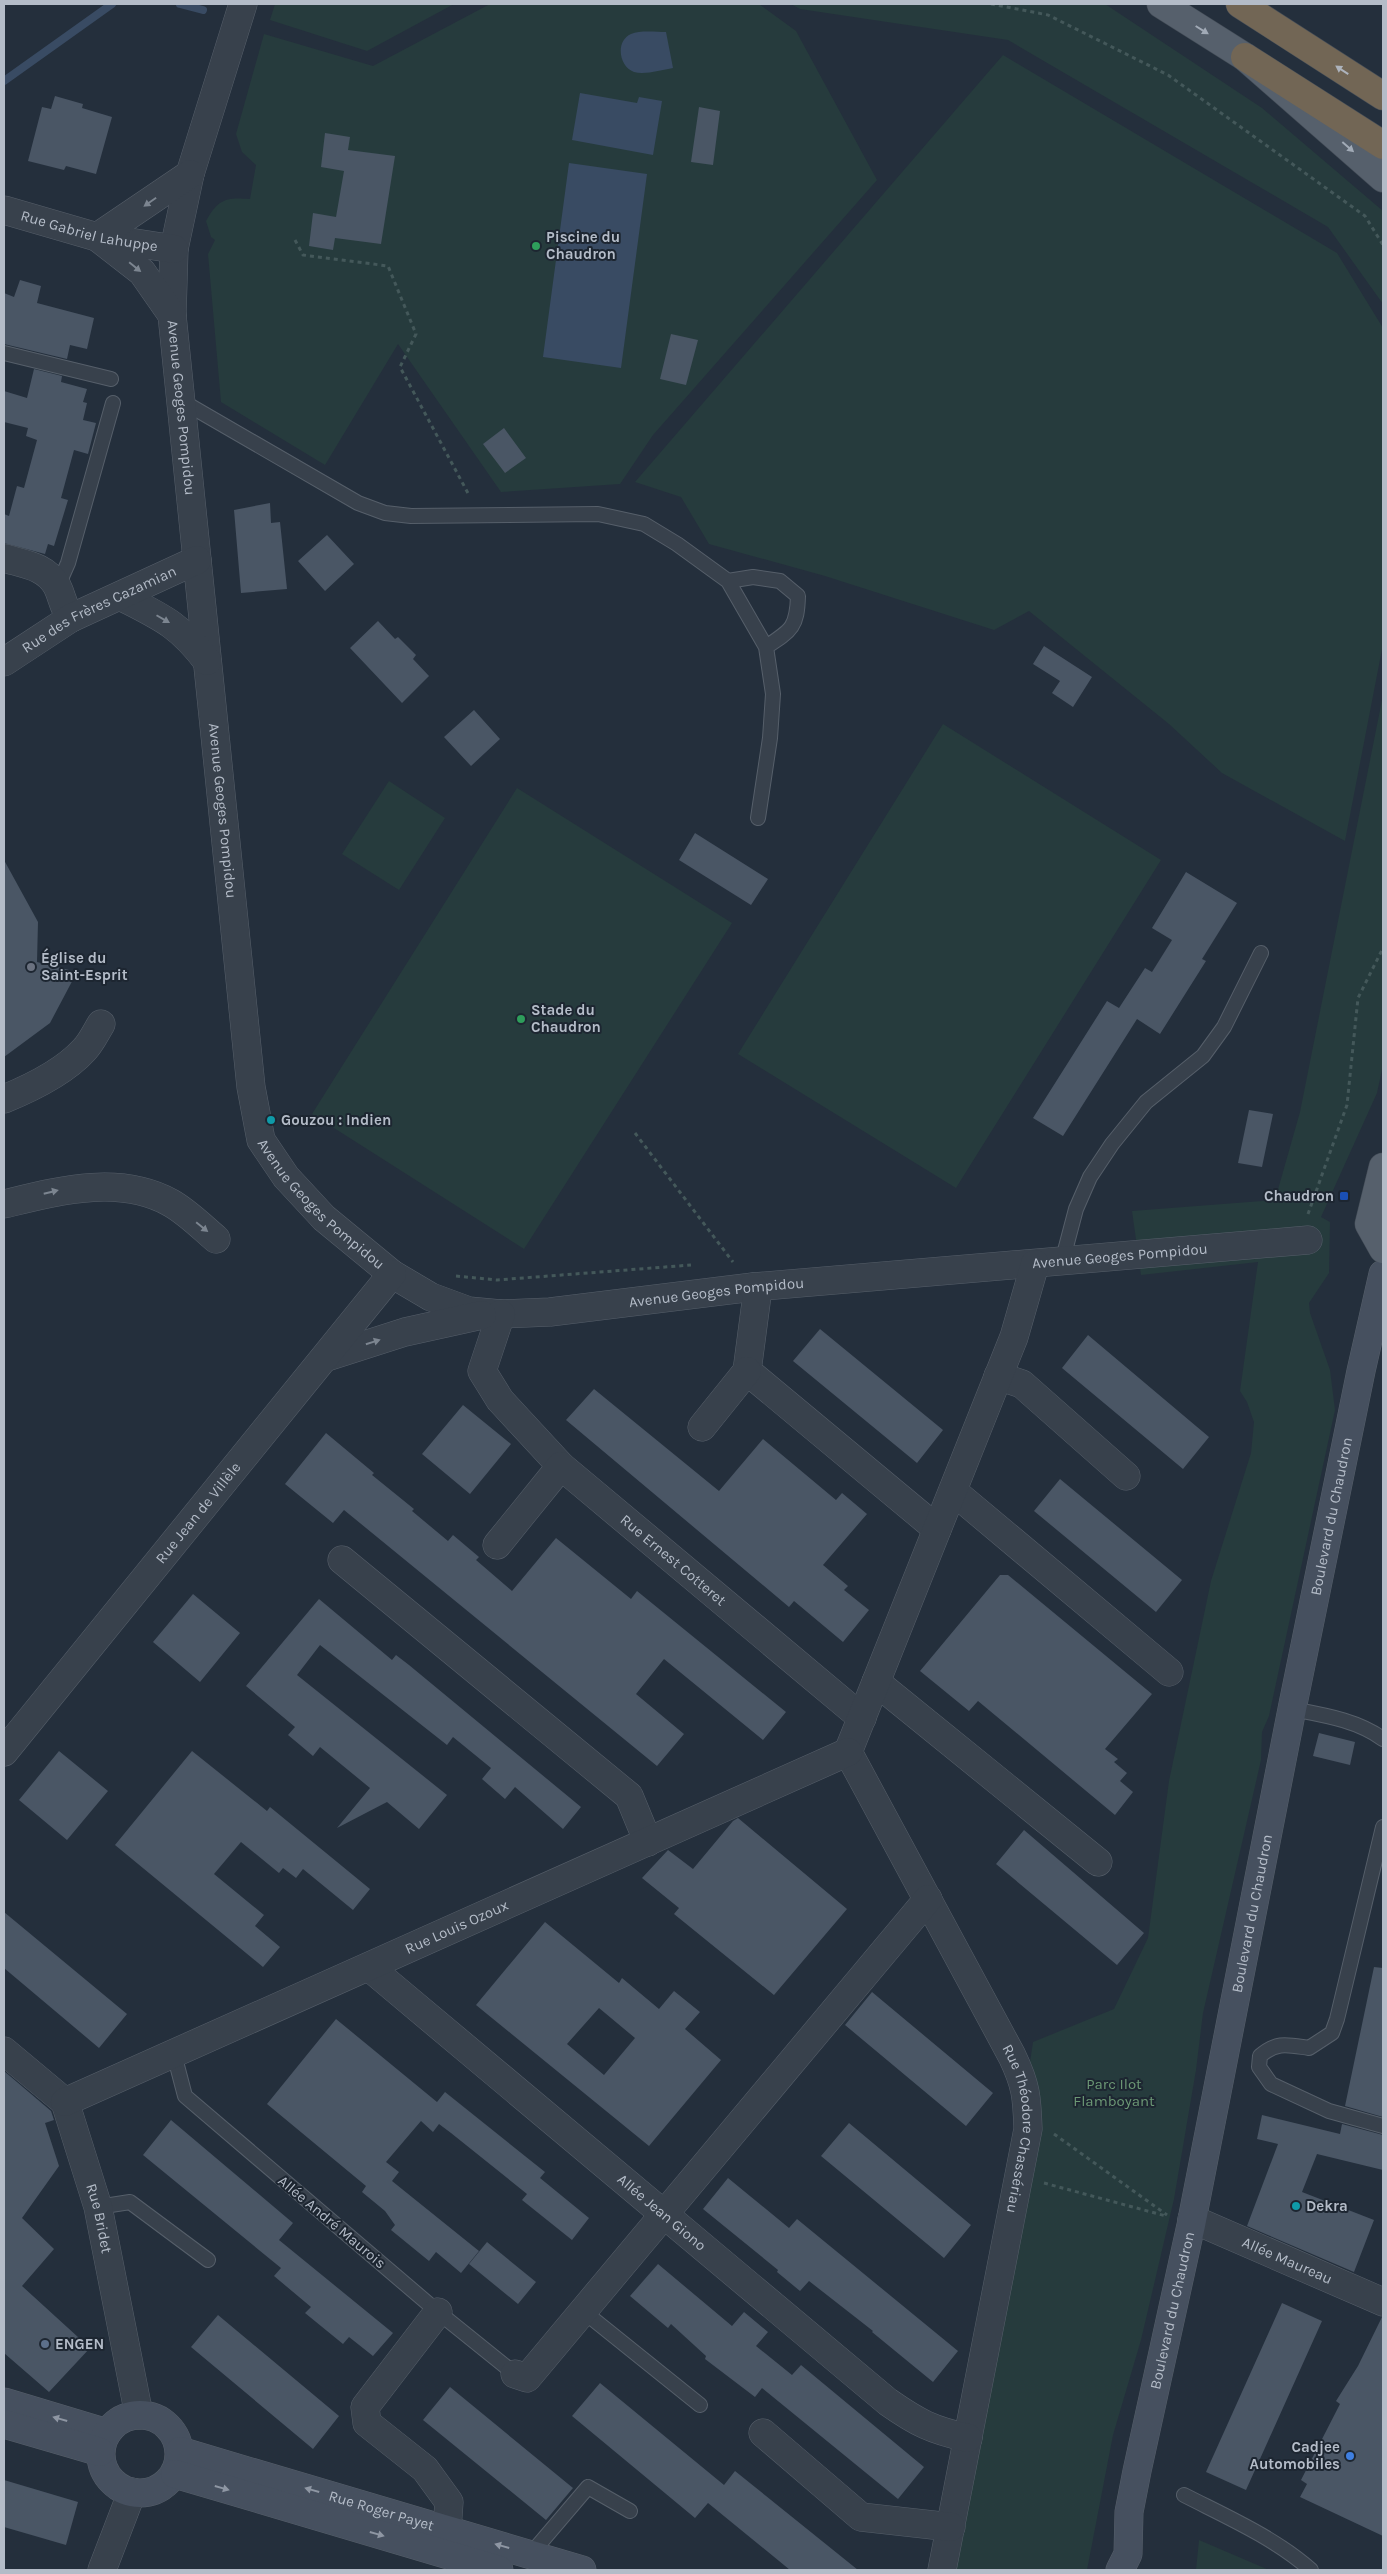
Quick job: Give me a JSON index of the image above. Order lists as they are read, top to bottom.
{
  "streets": {
    "main road": ["Boulevard du Chaudron", "Rue Roger Payet"],
    "street": [
      "Rue Gabriel Lahuppe",
      "Avenue Geoges Pompidou",
      "Rue des Frères Cazamian",
      "Rue Jean de Villèle",
      "Rue Ernest Cotteret",
      "Rue Louis Ozoux",
      "Rue Théodore Chassériau",
      "Allée Jean Giono",
      "Rue Bridet",
      "Allée Maureau"
    ],
    "lane": ["Allée André Maurois"]
  },
  "crossings": [
    ["Rue Gabriel Lahuppe", "Avenue Geoges Pompidou"],
    ["Avenue Geoges Pompidou", "Rue des Frères Cazamian"],
    ["Avenue Geoges Pompidou", "Rue Jean de Villèle"],
    ["Avenue Geoges Pompidou", "Rue Ernest Cotteret"],
    ["Boulevard du Chaudron", "Allée Maureau"],
    ["Rue Louis Ozoux", "Rue Théodore Chassériau"],
    ["Rue Louis Ozoux", "Allée Jean Giono"],
    ["Rue Louis Ozoux", "Rue Bridet"],
    ["Rue Louis Ozoux", "Allée André Maurois"],
    ["Rue Théodore Chassériau", "Allée Jean Giono"],
    ["Rue Bridet", "Rue Roger Payet"]
  ],
  "parks": ["Parc Ilot Flamboyant"],
  "places": {
    "other": [
      "Piscine du Chaudron",
      "Église du Saint-Esprit",
      "Stade du Chaudron",
      "Gouzou : Indien",
      "Dekra",
      "ENGEN",
      "Cadjee Automobiles"
    ],
    "transit": ["Chaudron"]
  }
}
